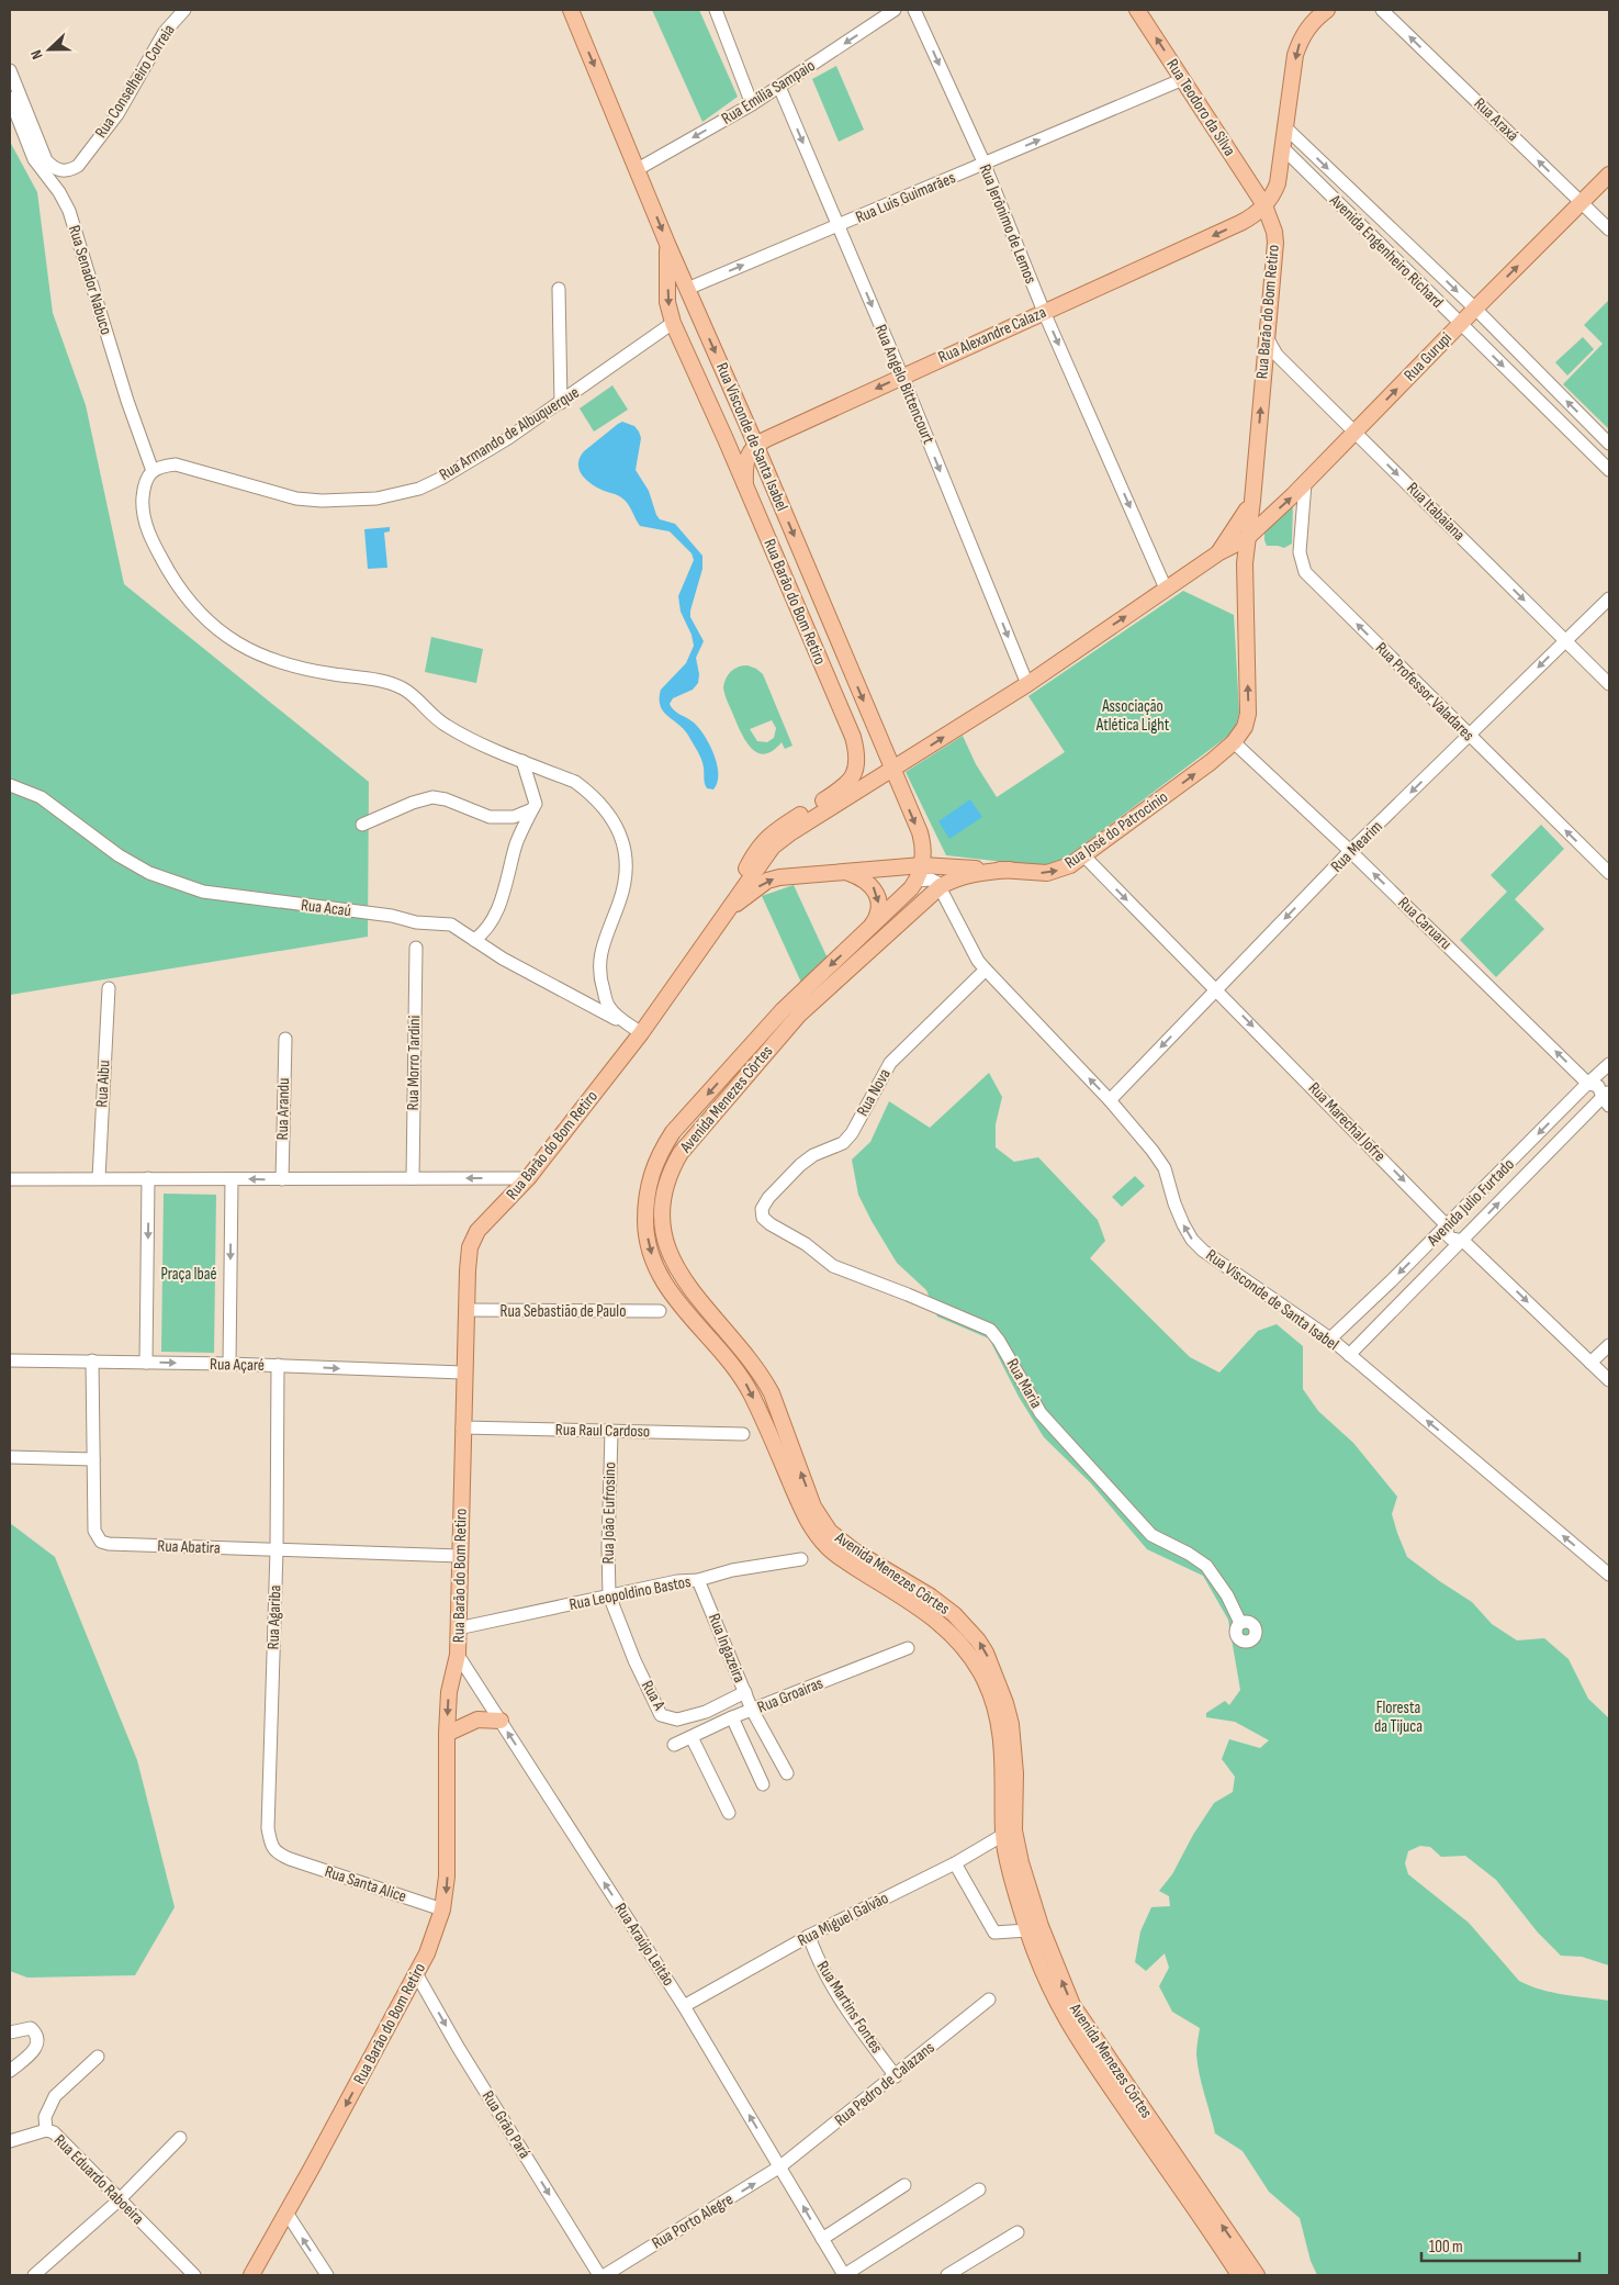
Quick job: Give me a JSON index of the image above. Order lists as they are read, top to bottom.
{
  "streets": {
    "main road": [
      "Rua Teodoro da Silva",
      "Rua Barão do Bom Retiro",
      "Rua Alexandre Calaza",
      "Rua Gurupi",
      "Rua Visconde de Santa Isabel",
      "Rua José do Patrocínio",
      "Avenida Menezes Côrtes"
    ],
    "street": [
      "Rua Conselheiro Correia",
      "Rua Emília Sampaio",
      "Rua Araxá",
      "Rua Luis Guimarães",
      "Rua Jerônimo de Lemos",
      "Avenida Engenheiro Richard",
      "Rua Senador Nabuco",
      "Rua Angelo Bittencourt",
      "Rua Armando de Albuquerque",
      "Rua Itabaiana",
      "Rua Professor Valadares",
      "Rua Mearim",
      "Rua Acaú",
      "Rua Caruaru",
      "Rua Morro Tardini",
      "Rua Aibu",
      "Rua Nova",
      "Rua Arandu",
      "Rua Marechal Jofre",
      "Avenida Julio Furtado",
      "Rua Sebastião de Paulo",
      "Rua Açaré",
      "Rua Maria",
      "Rua Raul Cardoso",
      "Rua João Eufrosino",
      "Rua Abatira",
      "Rua Leopoldino Bastos",
      "Rua Agariba",
      "Rua Ingazeira",
      "Rua A",
      "Rua Groairas",
      "Rua Santa Alice",
      "Rua Miguel Galvão",
      "Rua Araújo Leitão",
      "Rua Martins Fontes",
      "Rua Pedro de Calazans",
      "Rua Grão Pará",
      "Rua Eduardo Raboeira",
      "Rua Porto Alegre"
    ]
  },
  "crossings": [
    ["Rua Emília Sampaio", "Rua Angelo Bittencourt"],
    ["Rua Emília Sampaio", "Rua Visconde de Santa Isabel"],
    ["Rua Teodoro da Silva", "Rua Luis Guimarães"],
    ["Rua Teodoro da Silva", "Rua Barão do Bom Retiro"],
    ["Rua Teodoro da Silva", "Rua Alexandre Calaza"],
    ["Rua Araxá", "Rua Gurupi"],
    ["Rua Luis Guimarães", "Rua Jerônimo de Lemos"],
    ["Rua Luis Guimarães", "Rua Angelo Bittencourt"],
    ["Rua Luis Guimarães", "Rua Visconde de Santa Isabel"],
    ["Rua Jerônimo de Lemos", "Rua Barão do Bom Retiro"],
    ["Rua Jerônimo de Lemos", "Rua Alexandre Calaza"],
    ["Avenida Engenheiro Richard", "Rua Gurupi"],
    ["Rua Senador Nabuco", "Rua Armando de Albuquerque"],
    ["Rua Barão do Bom Retiro", "Rua Alexandre Calaza"],
    ["Rua Barão do Bom Retiro", "Rua Gurupi"],
    ["Rua Barão do Bom Retiro", "Rua Angelo Bittencourt"],
    ["Rua Barão do Bom Retiro", "Rua Armando de Albuquerque"],
    ["Rua Barão do Bom Retiro", "Rua Visconde de Santa Isabel"],
    ["Rua Barão do Bom Retiro", "Rua Itabaiana"],
    ["Rua Barão do Bom Retiro", "Rua José do Patrocínio"],
    ["Rua Barão do Bom Retiro", "Rua Acaú"],
    ["Rua Barão do Bom Retiro", "Rua Sebastião de Paulo"],
    ["Rua Barão do Bom Retiro", "Rua Açaré"],
    ["Rua Barão do Bom Retiro", "Rua Raul Cardoso"],
    ["Rua Barão do Bom Retiro", "Rua Abatira"],
    ["Rua Barão do Bom Retiro", "Rua Leopoldino Bastos"],
    ["Rua Barão do Bom Retiro", "Rua Santa Alice"],
    ["Rua Barão do Bom Retiro", "Rua Araújo Leitão"],
    ["Rua Barão do Bom Retiro", "Rua Grão Pará"],
    ["Rua Alexandre Calaza", "Rua Angelo Bittencourt"],
    ["Rua Alexandre Calaza", "Rua Visconde de Santa Isabel"],
    ["Rua Gurupi", "Rua Itabaiana"],
    ["Rua Gurupi", "Rua Professor Valadares"],
    ["Rua Gurupi", "Rua José do Patrocínio"],
    ["Rua Visconde de Santa Isabel", "Rua José do Patrocínio"],
    ["Rua Visconde de Santa Isabel", "Rua Mearim"],
    ["Rua Visconde de Santa Isabel", "Rua Nova"],
    ["Rua Visconde de Santa Isabel", "Avenida Menezes Côrtes"],
    ["Rua Visconde de Santa Isabel", "Avenida Julio Furtado"],
    ["Rua Itabaiana", "Rua Mearim"],
    ["Rua Professor Valadares", "Rua Mearim"],
    ["Rua José do Patrocínio", "Rua Caruaru"],
    ["Rua José do Patrocínio", "Avenida Menezes Côrtes"],
    ["Rua José do Patrocínio", "Rua Marechal Jofre"],
    ["Rua Mearim", "Rua Caruaru"],
    ["Rua Mearim", "Rua Marechal Jofre"],
    ["Rua Caruaru", "Avenida Julio Furtado"],
    ["Rua Nova", "Rua Maria"],
    ["Avenida Menezes Côrtes", "Rua Miguel Galvão"],
    ["Rua Marechal Jofre", "Avenida Julio Furtado"],
    ["Rua Açaré", "Rua Abatira"],
    ["Rua Açaré", "Rua Agariba"],
    ["Rua Raul Cardoso", "Rua João Eufrosino"],
    ["Rua João Eufrosino", "Rua Leopoldino Bastos"],
    ["Rua João Eufrosino", "Rua A"],
    ["Rua Abatira", "Rua Agariba"],
    ["Rua Leopoldino Bastos", "Rua Ingazeira"],
    ["Rua Leopoldino Bastos", "Rua A"],
    ["Rua Agariba", "Rua Santa Alice"],
    ["Rua Ingazeira", "Rua A"],
    ["Rua Ingazeira", "Rua Groairas"],
    ["Rua Miguel Galvão", "Rua Araújo Leitão"],
    ["Rua Miguel Galvão", "Rua Martins Fontes"],
    ["Rua Araújo Leitão", "Rua Pedro de Calazans"],
    ["Rua Araújo Leitão", "Rua Porto Alegre"],
    ["Rua Martins Fontes", "Rua Pedro de Calazans"],
    ["Rua Pedro de Calazans", "Rua Porto Alegre"]
  ],
  "one_way": [
    "Rua Emília Sampaio",
    "Rua Teodoro da Silva",
    "Rua Araxá",
    "Rua Luis Guimarães",
    "Rua Jerônimo de Lemos",
    "Rua Alexandre Calaza",
    "Rua Gurupi",
    "Rua Angelo Bittencourt",
    "Rua Itabaiana",
    "Rua Professor Valadares",
    "Rua José do Patrocínio",
    "Rua Mearim",
    "Rua Caruaru",
    "Rua Marechal Jofre",
    "Rua Açaré",
    "Rua Araújo Leitão",
    "Rua Grão Pará",
    "Rua Porto Alegre"
  ],
  "parks": ["Associação Atlética Light", "Praça Ibaé", "Floresta da Tijuca"],
  "scale_bar": "100 m",
  "north": "left"
}
